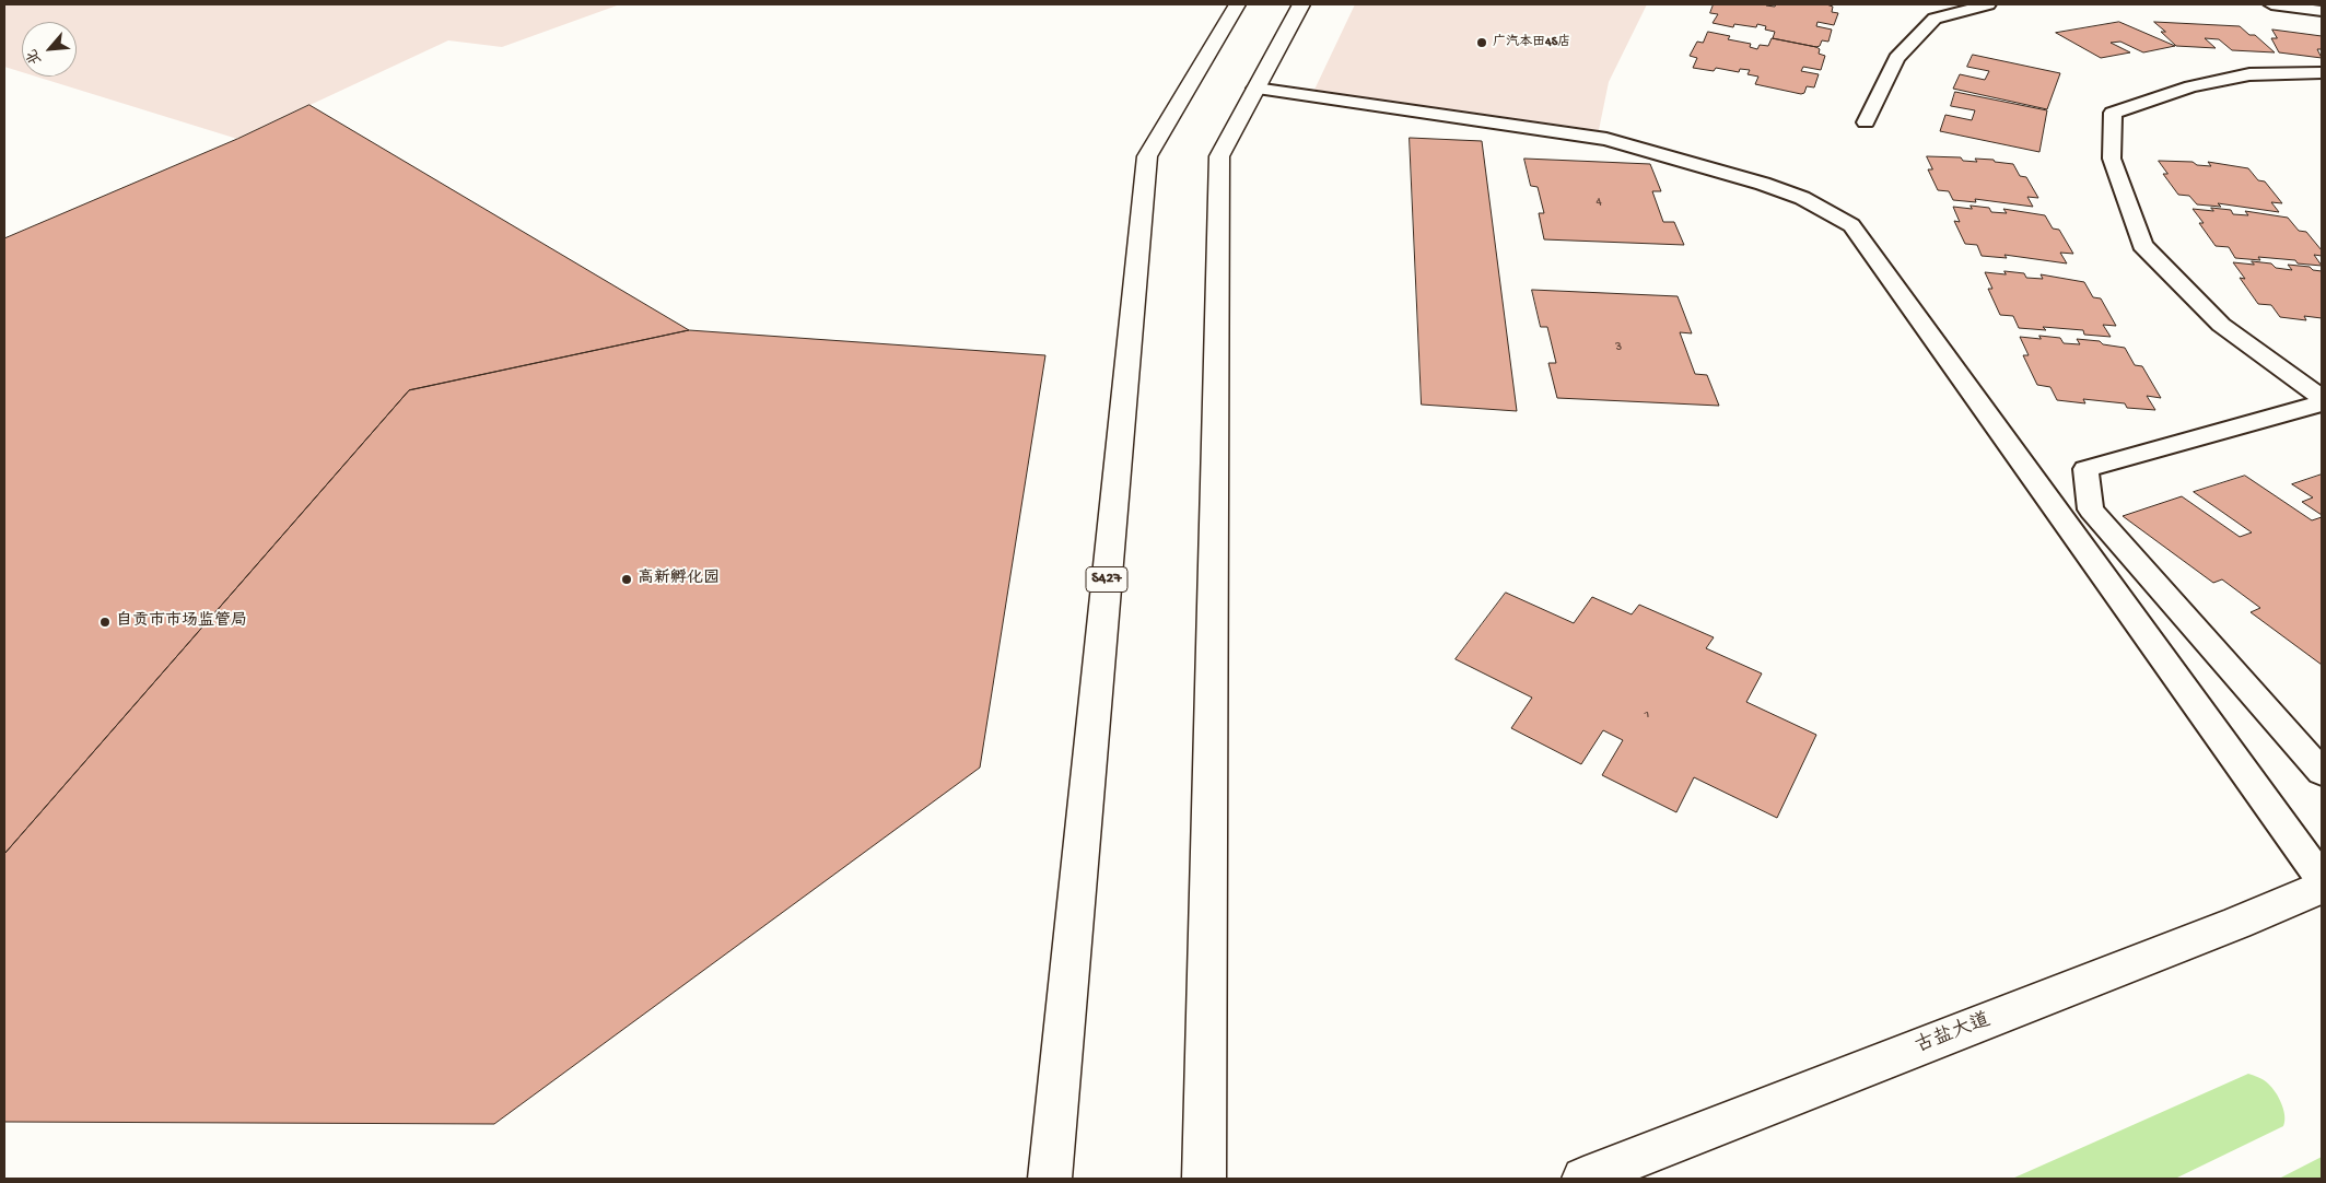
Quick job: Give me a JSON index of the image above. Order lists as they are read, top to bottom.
{
  "streets": {
    "main road": ["S427", "古盐大道"]
  },
  "places": ["广汽本田4S店", "高新孵化园", "自贡市市场监管局"],
  "house_numbers": ["4", "3", "1"],
  "north": "bottom left"
}
